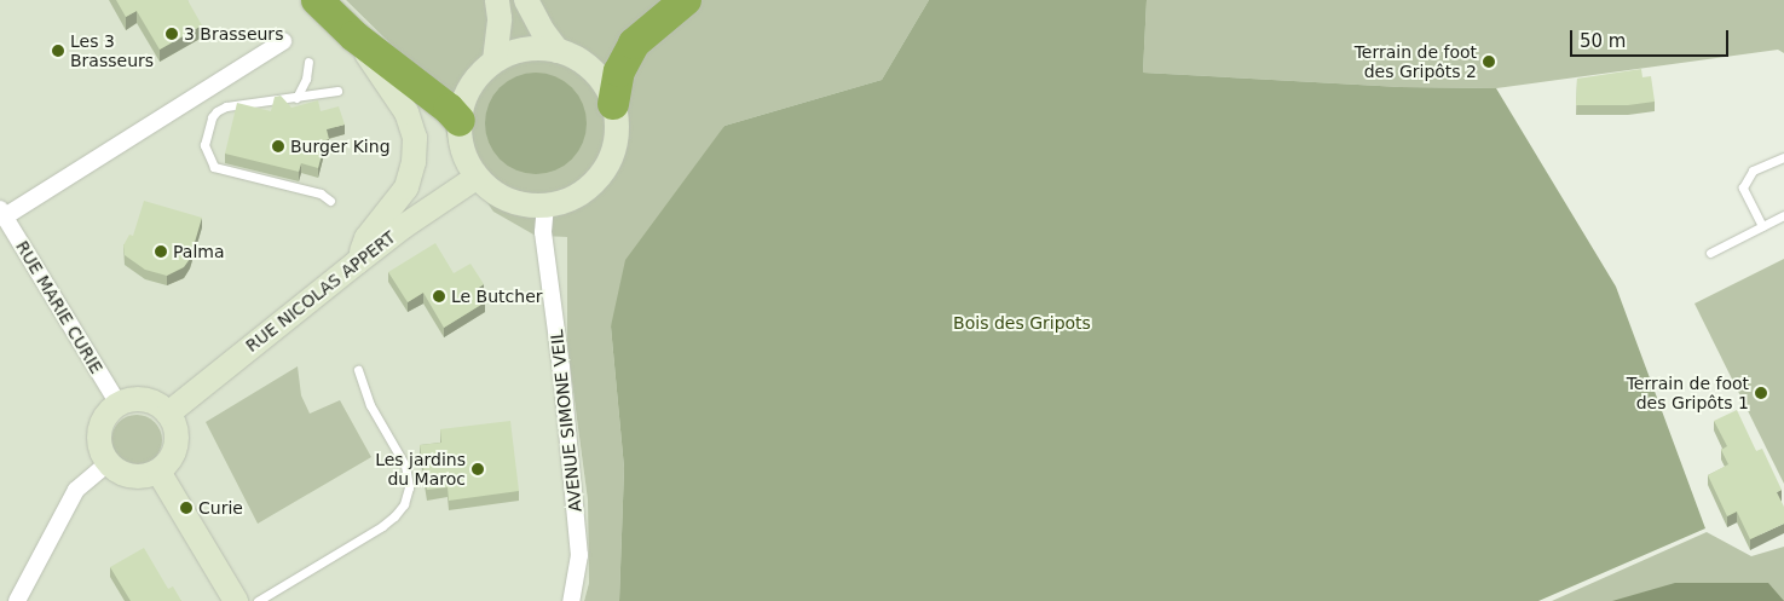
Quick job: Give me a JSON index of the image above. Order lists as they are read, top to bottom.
{
  "streets": {
    "street": ["RUE NICOLAS APPERT", "RUE MARIE CURIE", "AVENUE SIMONE VEIL"]
  },
  "crossings": [
    ["RUE NICOLAS APPERT", "RUE MARIE CURIE"],
    ["RUE NICOLAS APPERT", "AVENUE SIMONE VEIL"]
  ],
  "parks": ["Bois des Gripots"],
  "places": [
    "3 Brasseurs",
    "Les 3 Brasseurs",
    "Terrain de foot des Gripôts 2",
    "Burger King",
    "Palma",
    "Le Butcher",
    "Terrain de foot des Gripôts 1",
    "Les jardins du Maroc",
    "Curie"
  ],
  "scale_bar": "50 m"
}
